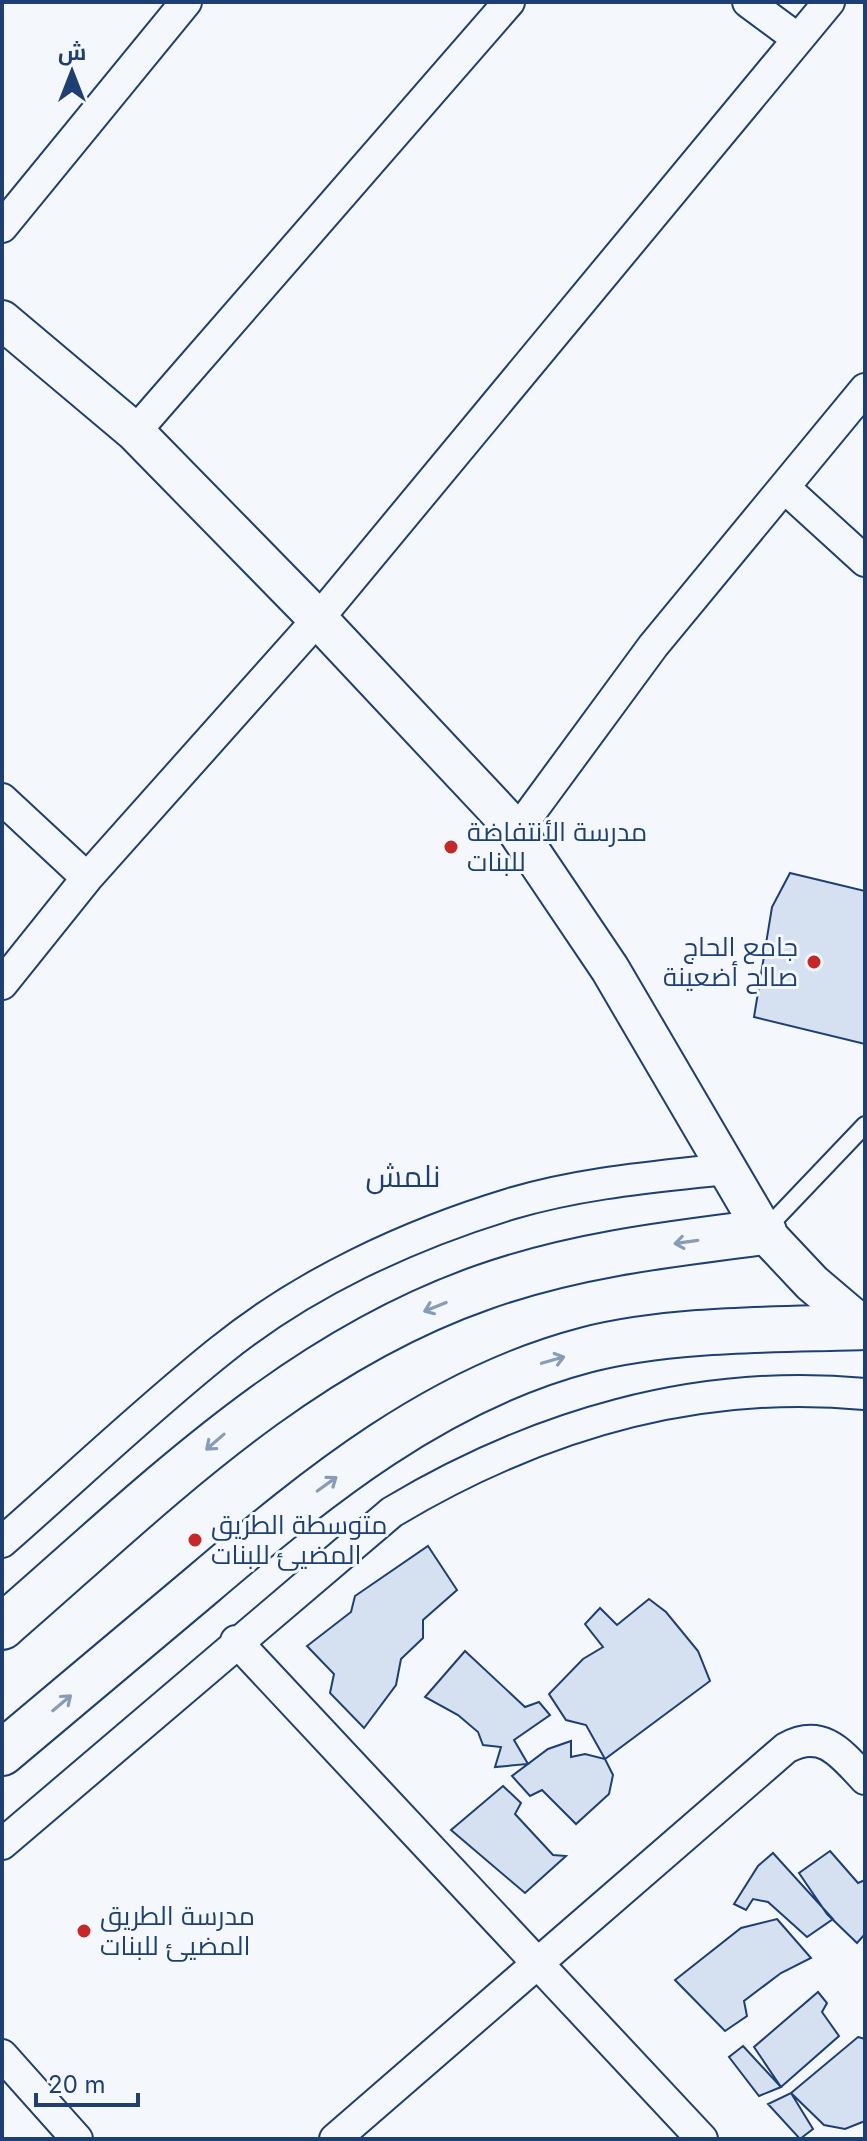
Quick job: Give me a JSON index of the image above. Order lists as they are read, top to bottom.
{
  "districts": ["نلمش"],
  "places": [
    "مدرسة الأنتفاضة للبنات",
    "جامع الحاج صالح أضعينة",
    "متوسطة الطريق المضيئ للبنات",
    "مدرسة الطريق المضيئ للبنات"
  ],
  "scale_bar": "20 m",
  "north": "top"
}
